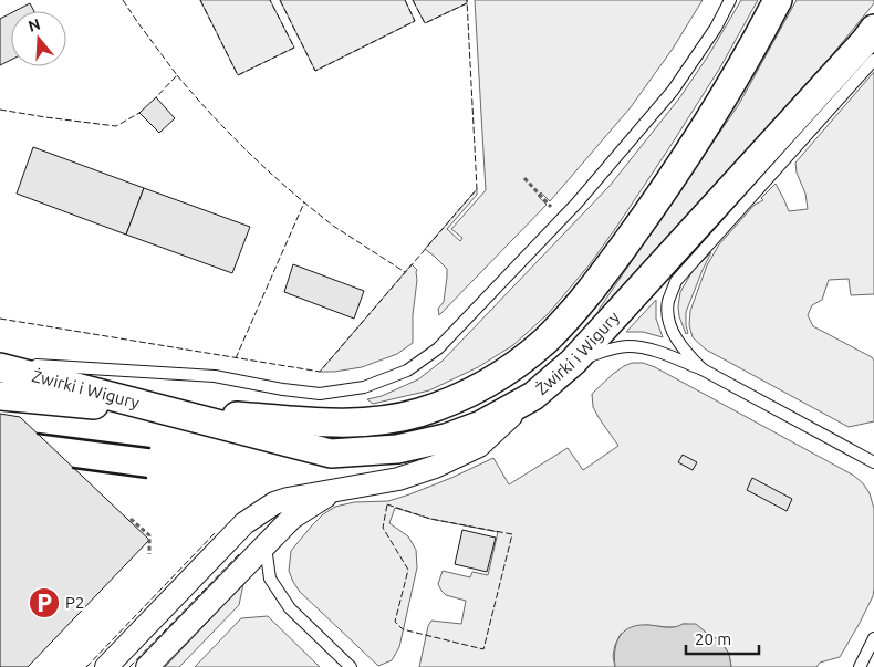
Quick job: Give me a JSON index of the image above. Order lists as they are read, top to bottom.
{
  "streets": {
    "street": ["Żwirki i Wigury"]
  },
  "places": {
    "parking": ["P2"]
  },
  "scale_bar": "20 m",
  "north": "top"
}
